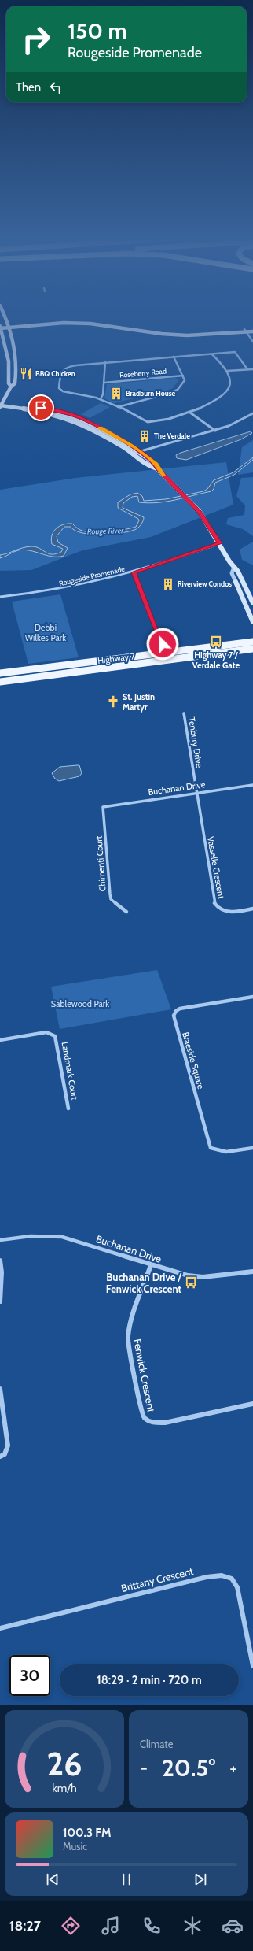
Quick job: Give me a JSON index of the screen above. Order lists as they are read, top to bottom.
{
  "streets": {
    "main road": ["Highway 7"],
    "street": [
      "Roseberry Road",
      "Rougeside Promenade",
      "Tenbury Drive",
      "Buchanan Drive",
      "Chimenti Court",
      "Vasselle Crescent",
      "Braeside Square",
      "Landmark Court",
      "Fenwick Crescent",
      "Brittany Crescent"
    ]
  },
  "crossings": [
    ["Tenbury Drive", "Buchanan Drive"],
    ["Tenbury Drive", "Vasselle Crescent"],
    ["Buchanan Drive", "Chimenti Court"],
    ["Buchanan Drive", "Vasselle Crescent"],
    ["Buchanan Drive", "Fenwick Crescent"]
  ],
  "water": ["Rouge River"],
  "parks": ["Debbi Wilkes Park", "Sablewood Park"],
  "places": {
    "restaurant": ["BBQ Chicken"],
    "building": ["Bradburn House", "The Verdale", "Riverview Condos"],
    "bus stop": ["Highway 7 / Verdale Gate", "Buchanan Drive / Fenwick Crescent"],
    "church": ["St. Justin Martyr"]
  },
  "page": {
    "turn": ["150 m", "Rougeside Promenade"],
    "then": "Then",
    "limit": "30",
    "trip": "18:29 · 2 min · 720 m",
    "tile": "Climate",
    "heat": ["−", "20.5°", "+"],
    "song": ["100.3 FM", "Music"],
    "tabs": "18:27",
    "gauge": ["26", "km/h"]
  }
}
